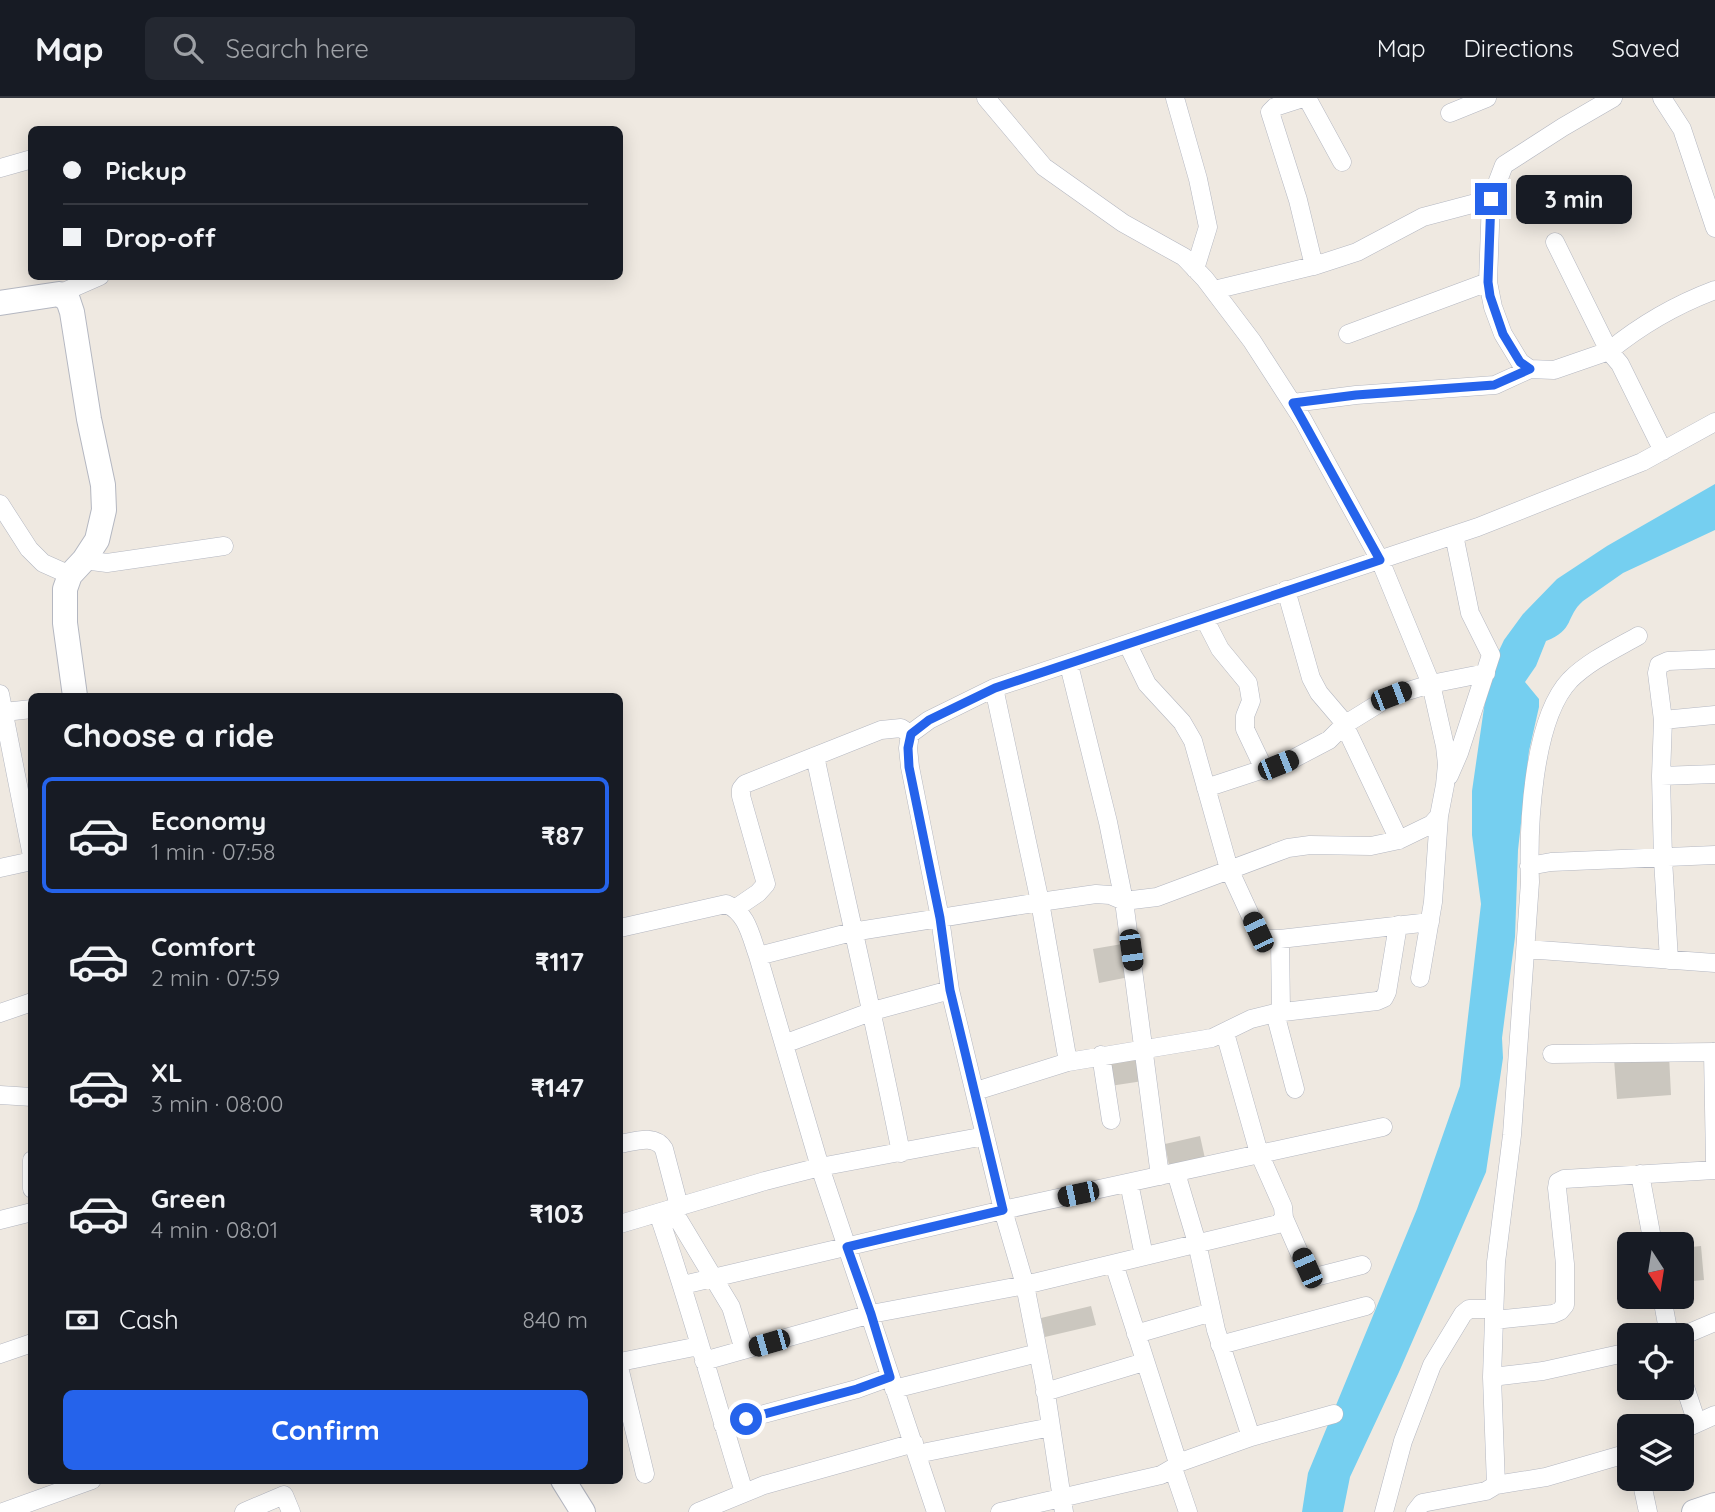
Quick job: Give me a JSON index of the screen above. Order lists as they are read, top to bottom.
{
  "north": "bottom",
  "page": {
    "header": "Map",
    "search": "Search here",
    "nav": ["Map", "Directions", "Saved"],
    "banner": ["Pickup", "Drop-off"],
    "bubble": "3 min",
    "heading": "Choose a ride",
    "list": [
      {
        "name": "Economy",
        "note": "1 min · 07:58",
        "value": "₹87"
      },
      {
        "name": "Comfort",
        "note": "2 min · 07:59",
        "value": "₹117"
      },
      {
        "name": "XL",
        "note": "3 min · 08:00",
        "value": "₹147"
      },
      {
        "name": "Green",
        "note": "4 min · 08:01",
        "value": "₹103"
      }
    ],
    "pay": ["Cash", "840 m"],
    "buttons": "Confirm"
  }
}
